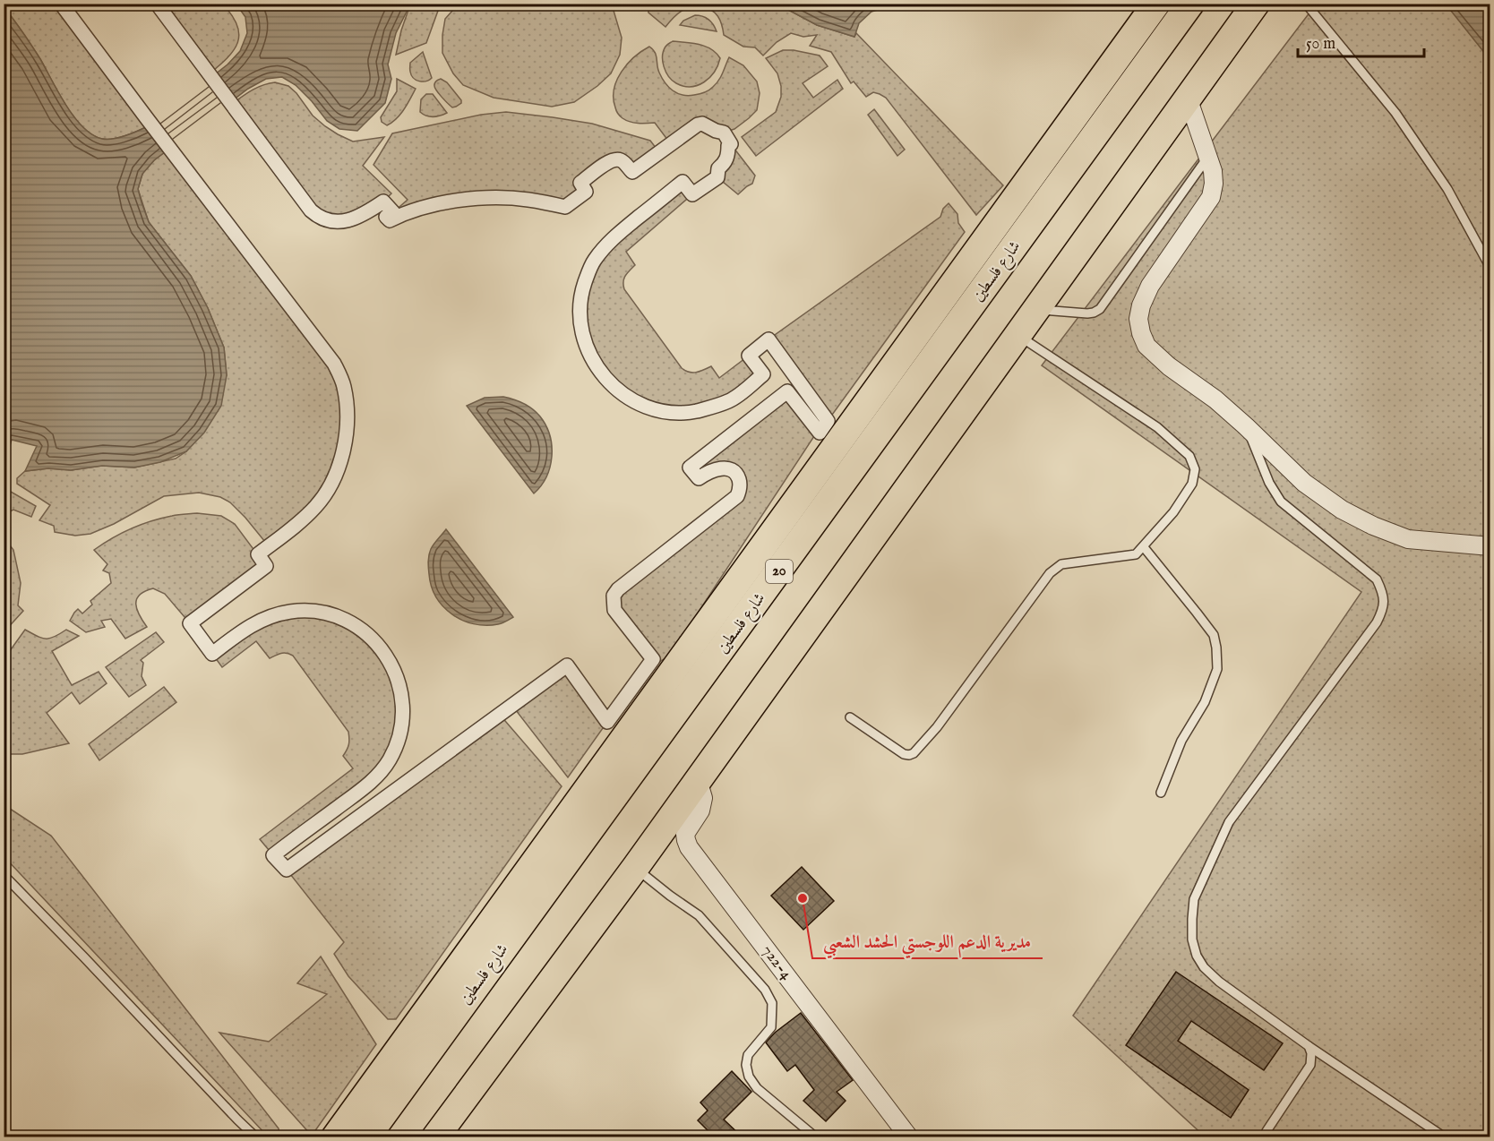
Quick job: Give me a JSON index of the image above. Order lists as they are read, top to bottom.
{
  "streets": {
    "main road": ["شارع فلسطين", "20"],
    "street": ["722-4"]
  },
  "places": ["مديرية الدعم اللوجستي الحشد الشعبي"],
  "scale_bar": "50 m"
}
